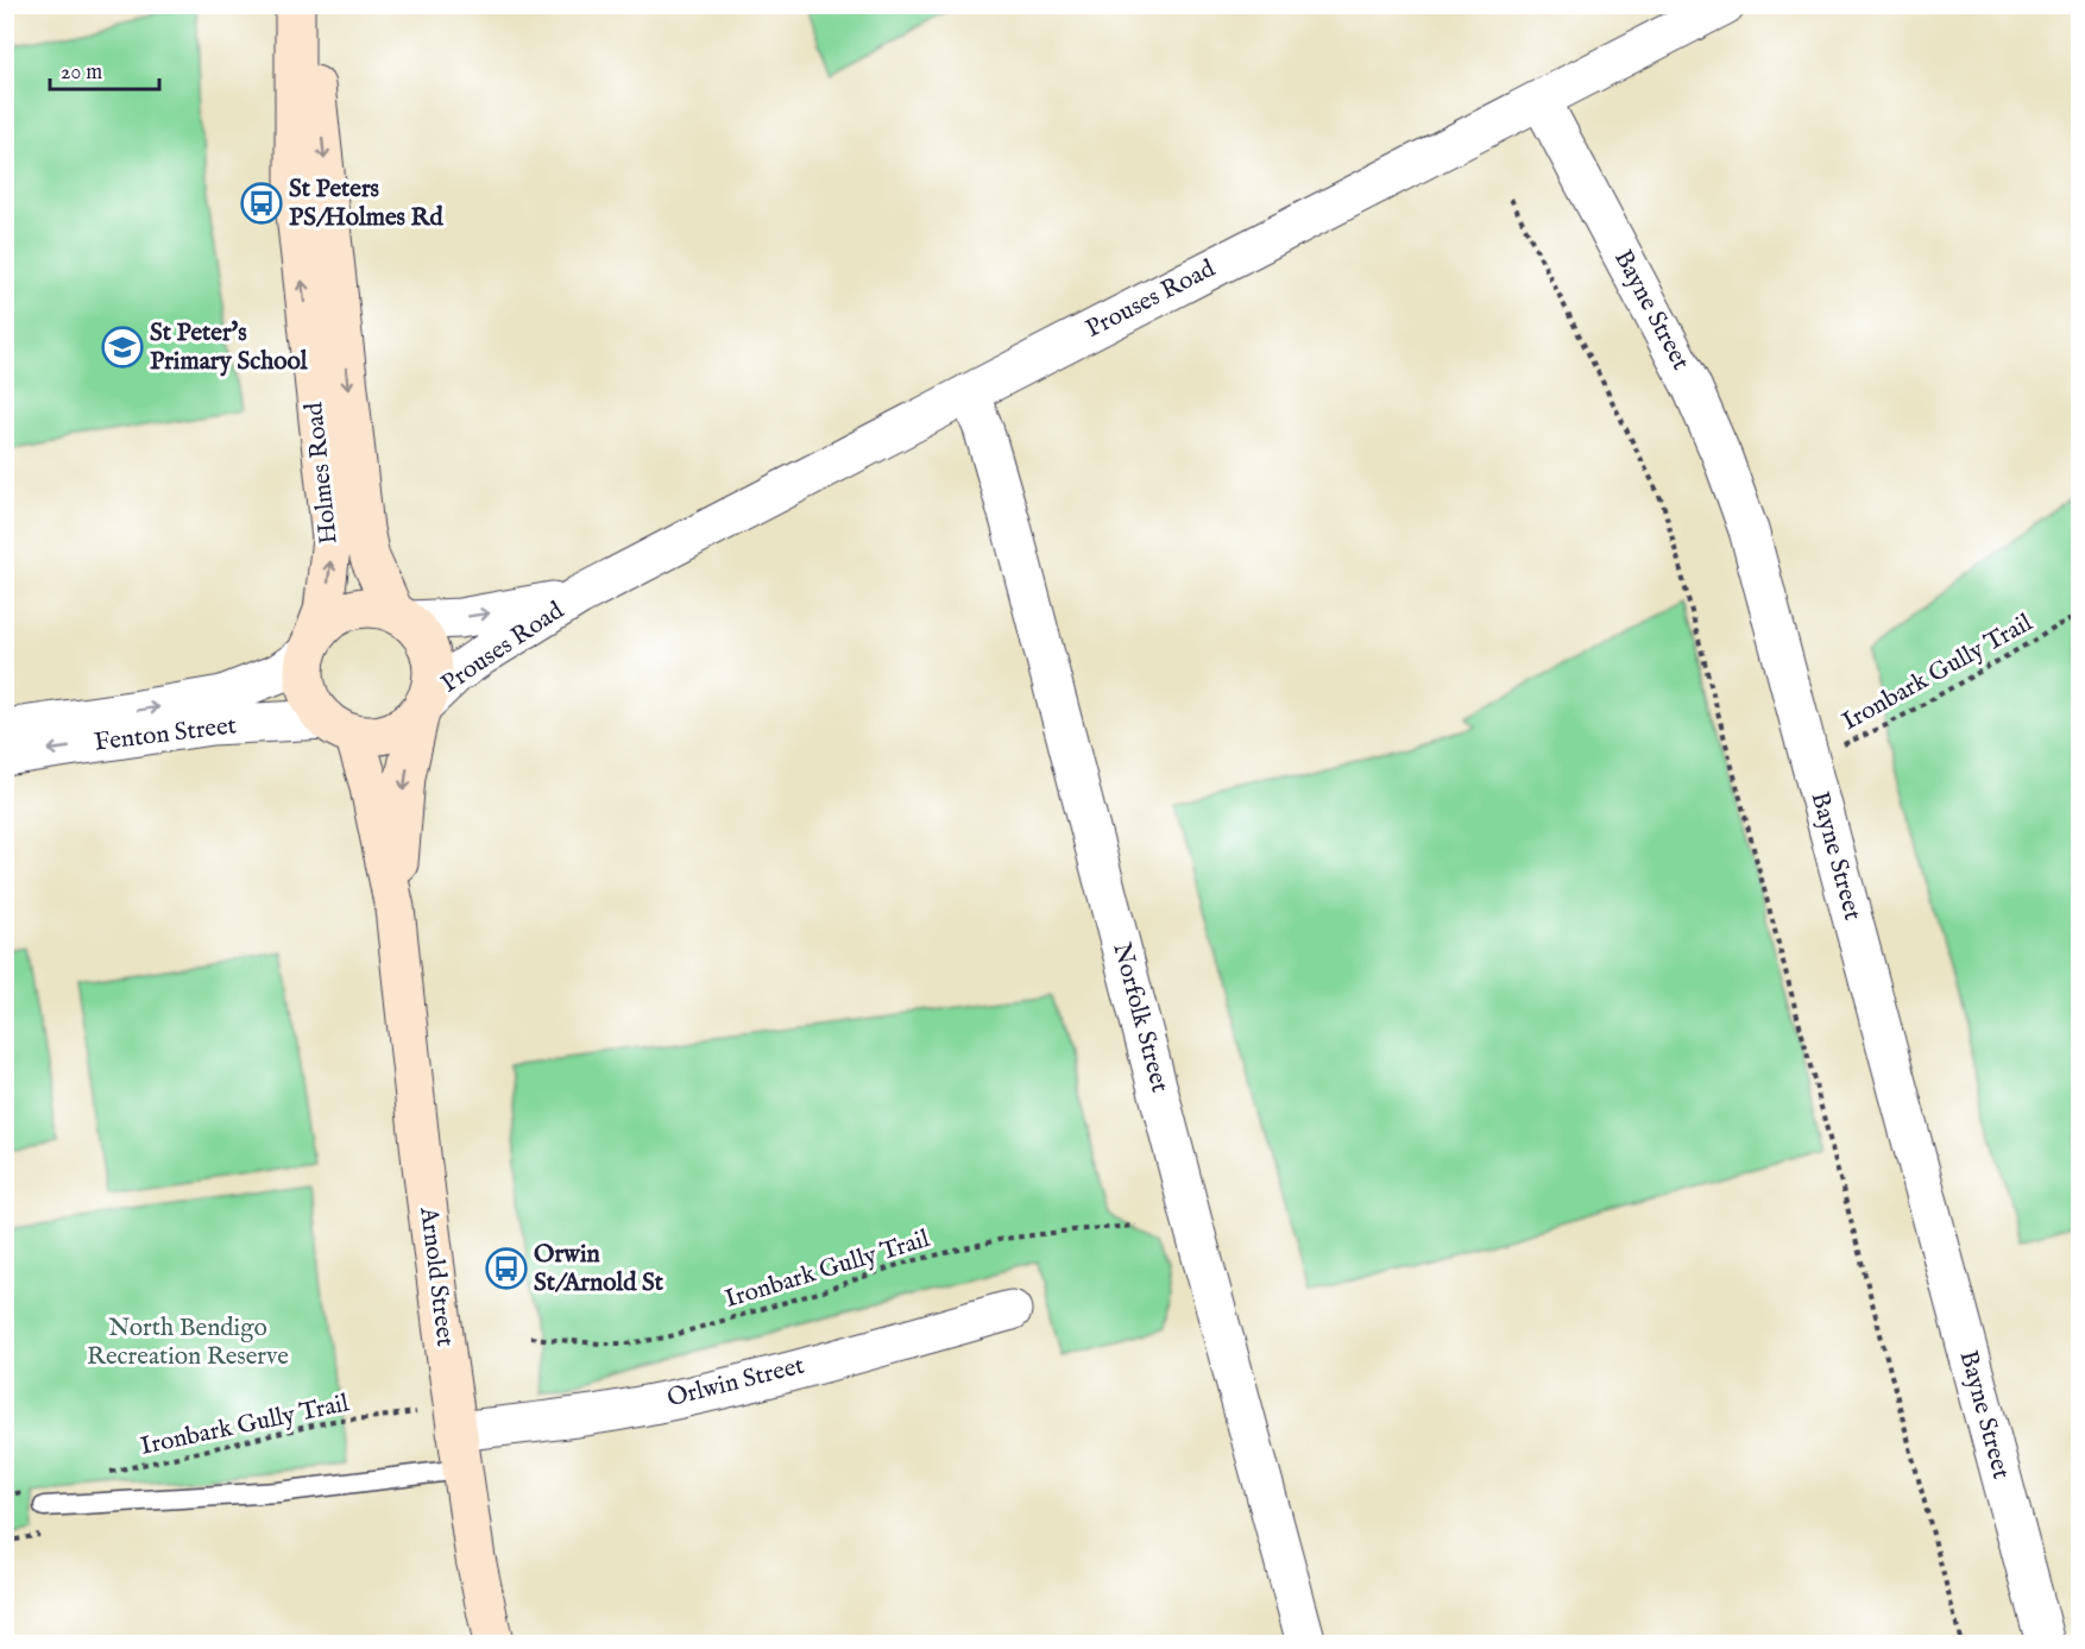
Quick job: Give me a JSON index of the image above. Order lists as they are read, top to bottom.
{
  "streets": {
    "main road": ["Holmes Road", "Arnold Street"],
    "street": [
      "Prouses Road",
      "Bayne Street",
      "Fenton Street",
      "Norfolk Street",
      "Orlwin Street"
    ],
    "path": ["Ironbark Gully Trail"]
  },
  "crossings": [
    ["Prouses Road", "Bayne Street"],
    ["Prouses Road", "Holmes Road"],
    ["Prouses Road", "Fenton Street"],
    ["Prouses Road", "Norfolk Street"],
    ["Prouses Road", "Arnold Street"],
    ["Bayne Street", "Ironbark Gully Trail"],
    ["Holmes Road", "Fenton Street"],
    ["Holmes Road", "Arnold Street"],
    ["Ironbark Gully Trail", "Arnold Street"],
    ["Ironbark Gully Trail", "Orlwin Street"],
    ["Fenton Street", "Arnold Street"],
    ["Arnold Street", "Orlwin Street"]
  ],
  "parks": ["North Bendigo Recreation Reserve"],
  "places": {
    "bus stop": ["St Peters PS/Holmes Rd", "Orwin St/Arnold St"],
    "school or university": ["St Peter's Primary School"]
  },
  "scale_bar": "20 m"
}
